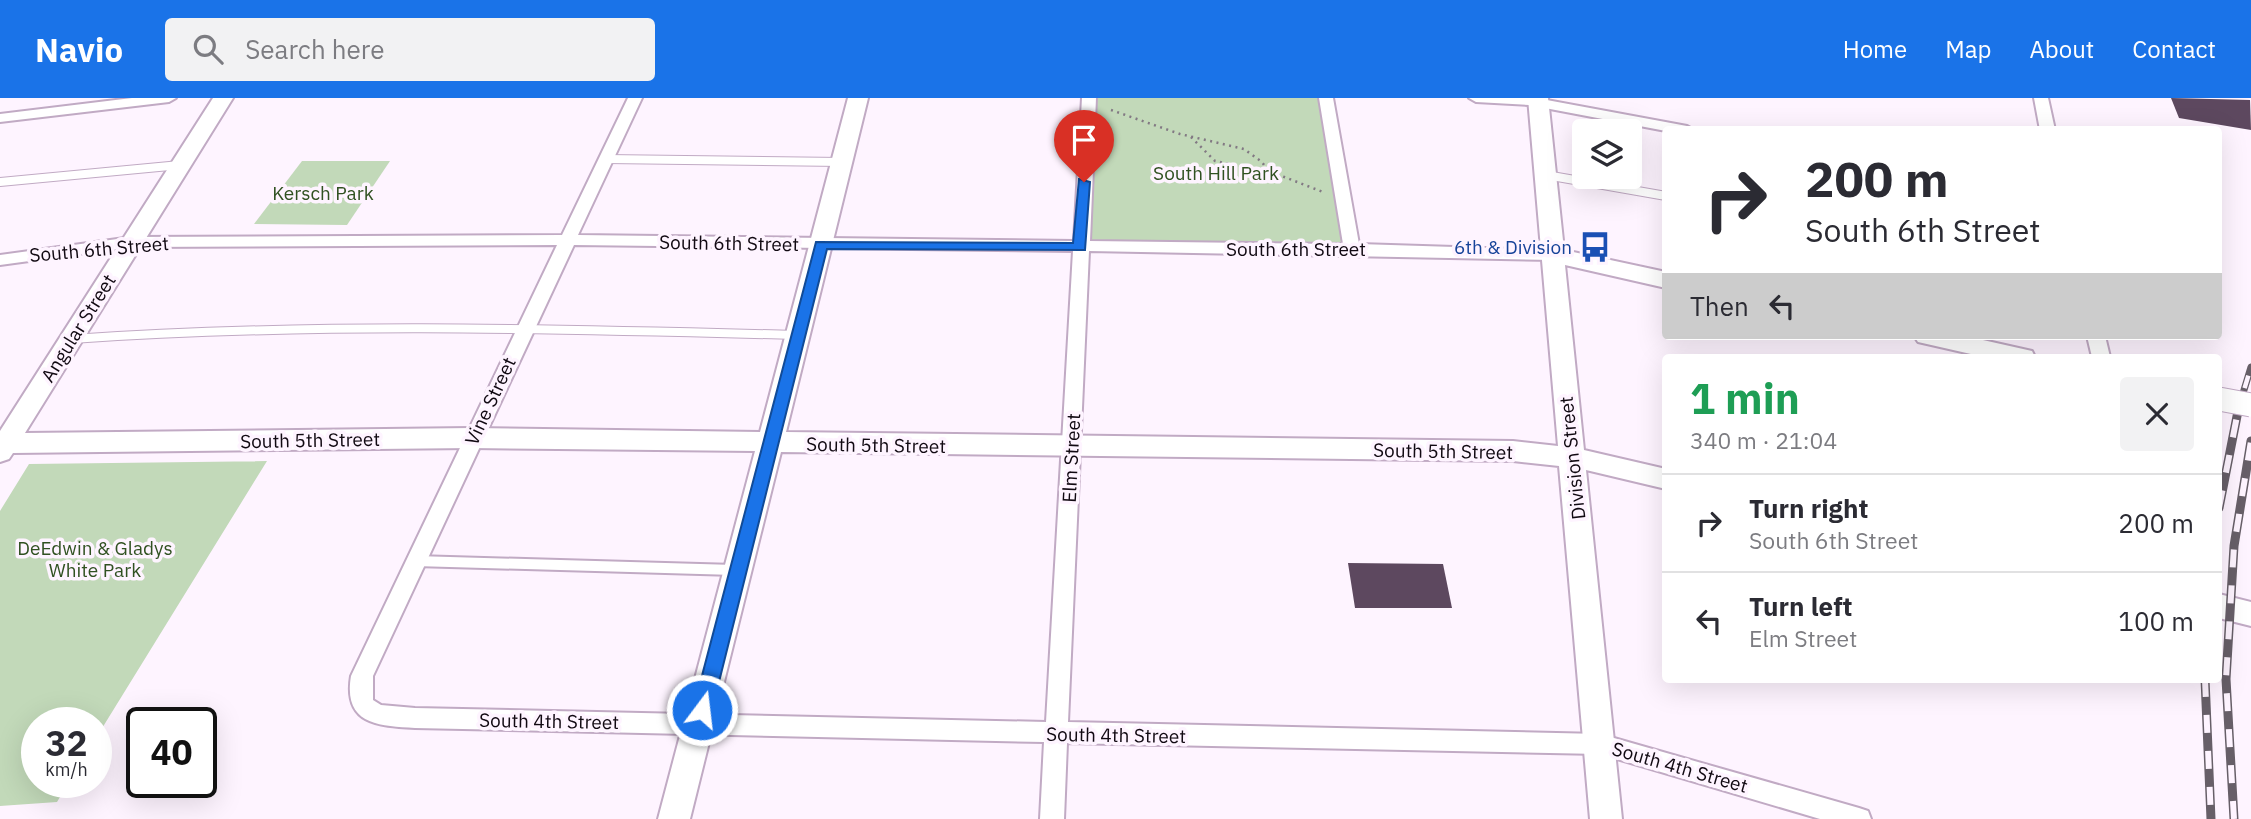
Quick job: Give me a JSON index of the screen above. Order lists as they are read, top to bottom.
{
  "streets": {
    "street": [
      "South 6th Street",
      "Angular Street",
      "Vine Street",
      "South 5th Street",
      "Elm Street",
      "Division Street",
      "South 4th Street"
    ]
  },
  "crossings": [
    ["South 6th Street", "Angular Street"],
    ["South 6th Street", "Vine Street"],
    ["South 6th Street", "Elm Street"],
    ["South 6th Street", "Division Street"],
    ["Angular Street", "South 5th Street"],
    ["Vine Street", "South 5th Street"],
    ["Vine Street", "South 4th Street"],
    ["South 5th Street", "Elm Street"],
    ["South 5th Street", "Division Street"],
    ["Elm Street", "South 4th Street"],
    ["Division Street", "South 4th Street"]
  ],
  "parks": ["South Hill Park", "Kersch Park", "DeEdwin & Gladys White Park"],
  "places": {
    "bus stop": ["6th & Division"]
  },
  "page": {
    "header": "Navio",
    "search": "Search here",
    "nav": [
      "Home",
      "Map",
      "About",
      "Contact"
    ],
    "turn": ["200 m", "South 6th Street"],
    "then": "Then",
    "heading": ["1 min", "340 m · 21:04"],
    "list": [
      {
        "name": "Turn right",
        "note": "South 6th Street",
        "value": "200 m"
      },
      {
        "name": "Turn left",
        "note": "Elm Street",
        "value": "100 m"
      }
    ],
    "speed": "32 km/h",
    "limit": "40"
  }
}
